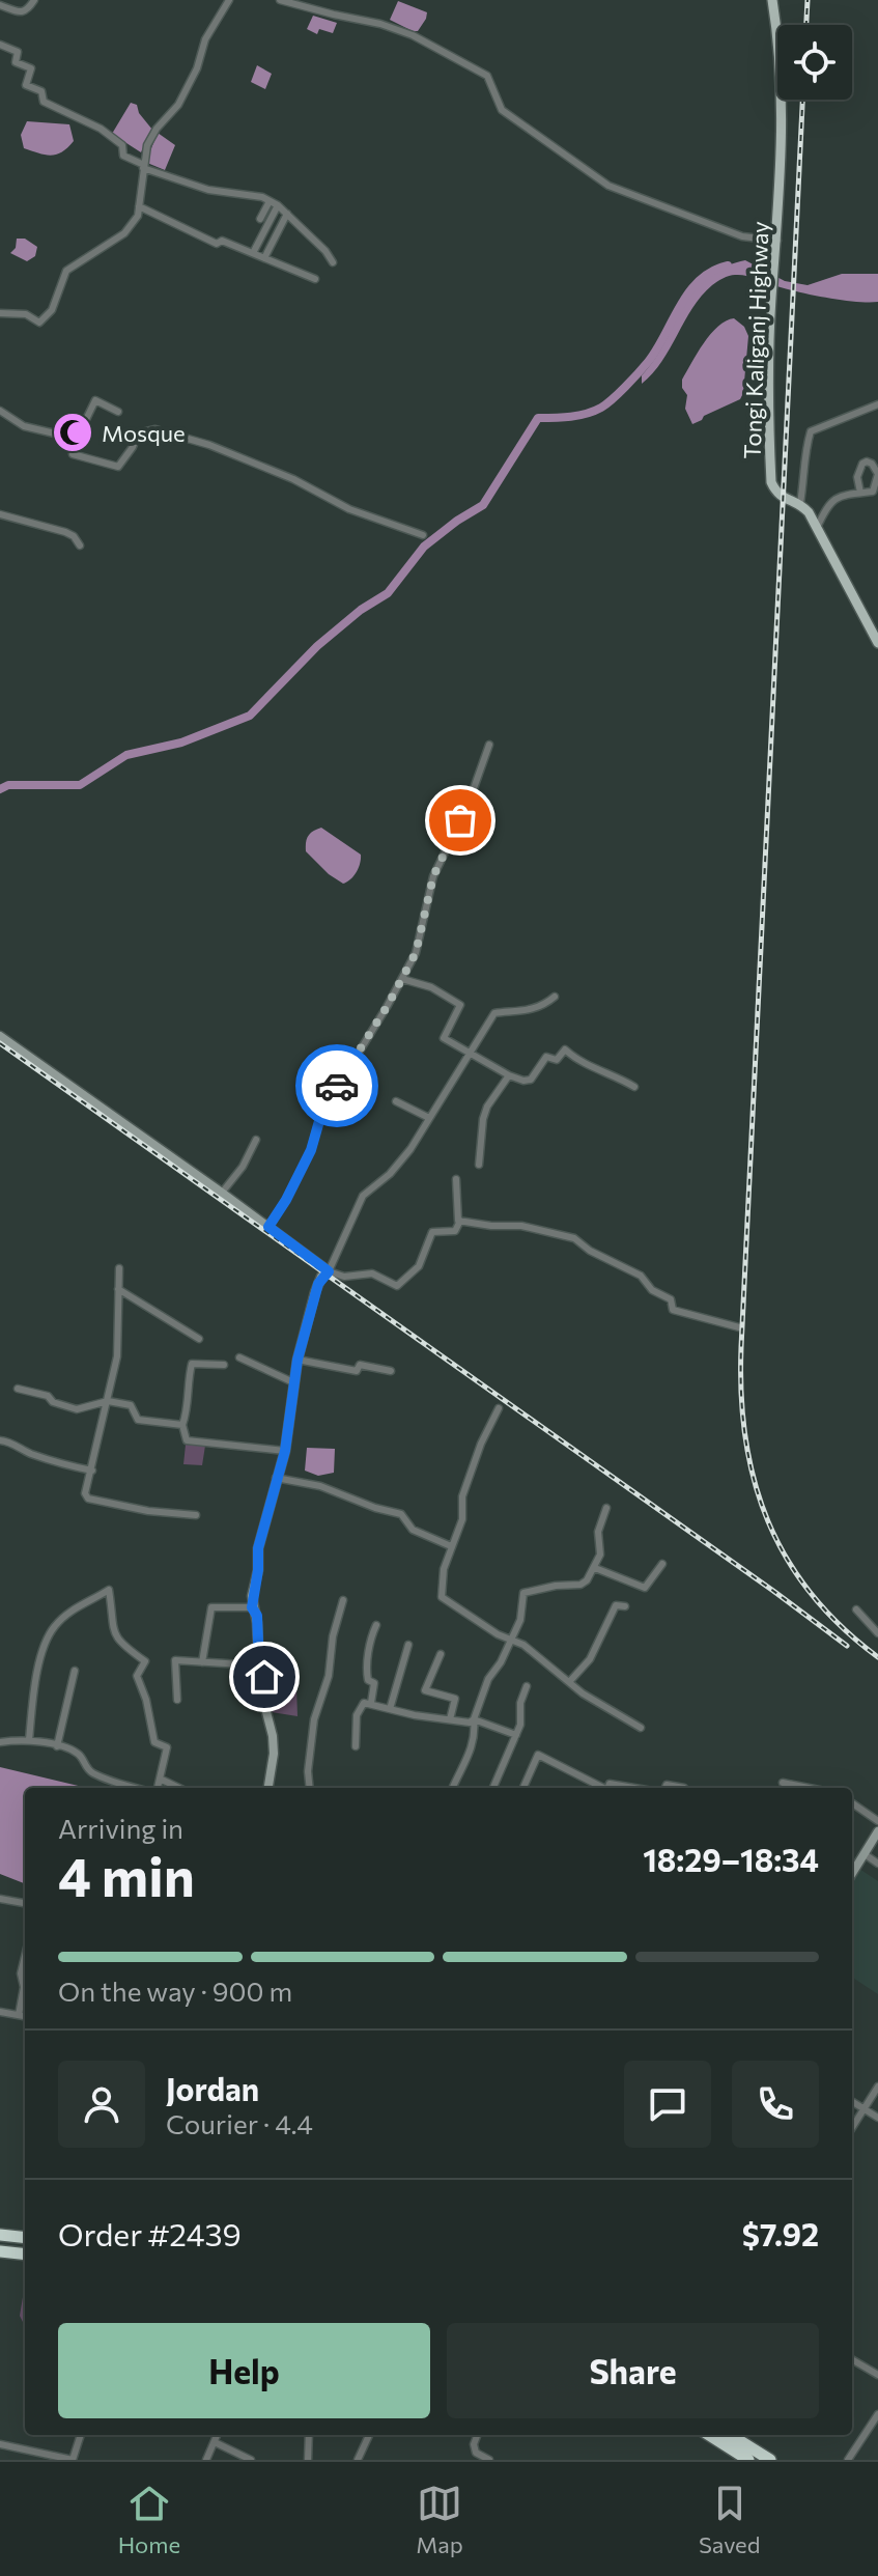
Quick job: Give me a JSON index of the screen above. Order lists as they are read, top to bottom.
{
  "streets": {
    "main road": ["Tongi Kaliganj Highway"]
  },
  "places": {
    "mosque": ["Mosque"]
  },
  "page": {
    "heading": ["4 min", "Arriving in", "18:29–18:34"],
    "panel": [
      "Jordan",
      "Courier · 4.4",
      "Order #2439",
      "$7.92"
    ],
    "bar": "On the way · 900 m",
    "buttons": ["Help", "Share"],
    "tabs": ["Home", "Map", "Saved"]
  }
}
